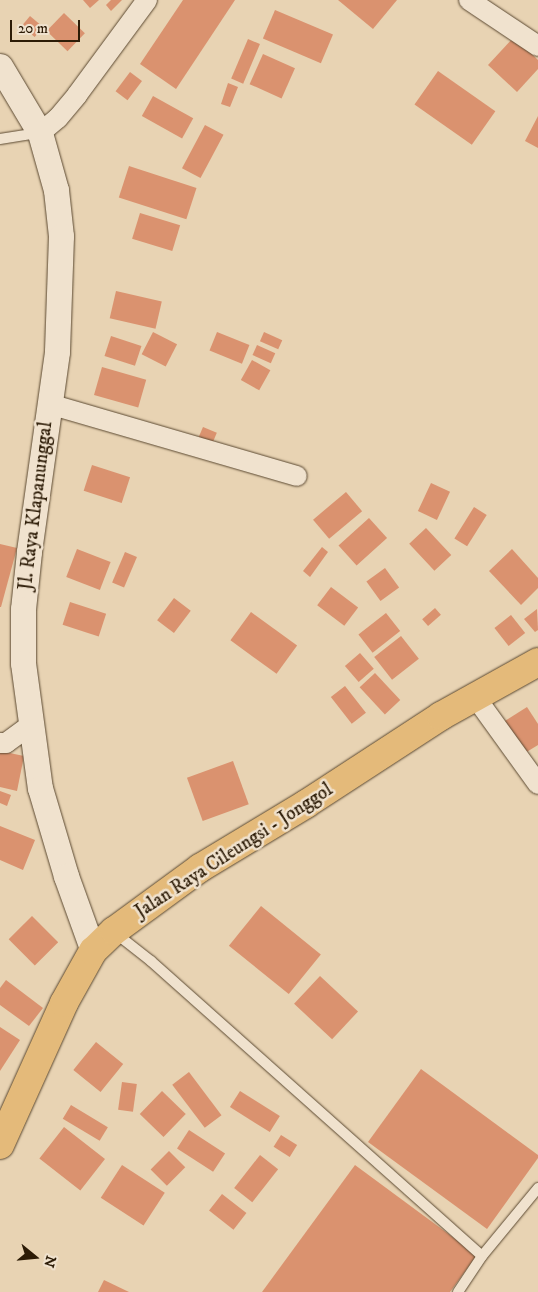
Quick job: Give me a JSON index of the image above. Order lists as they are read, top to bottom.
{
  "streets": {
    "main road": ["Jalan Raya Cileungsi - Jonggol"],
    "street": ["Jl. Raya Klapanunggal"]
  },
  "crossings": [
    ["Jl. Raya Klapanunggal", "Jalan Raya Cileungsi - Jonggol"]
  ],
  "scale_bar": "20 m",
  "north": "right"
}
